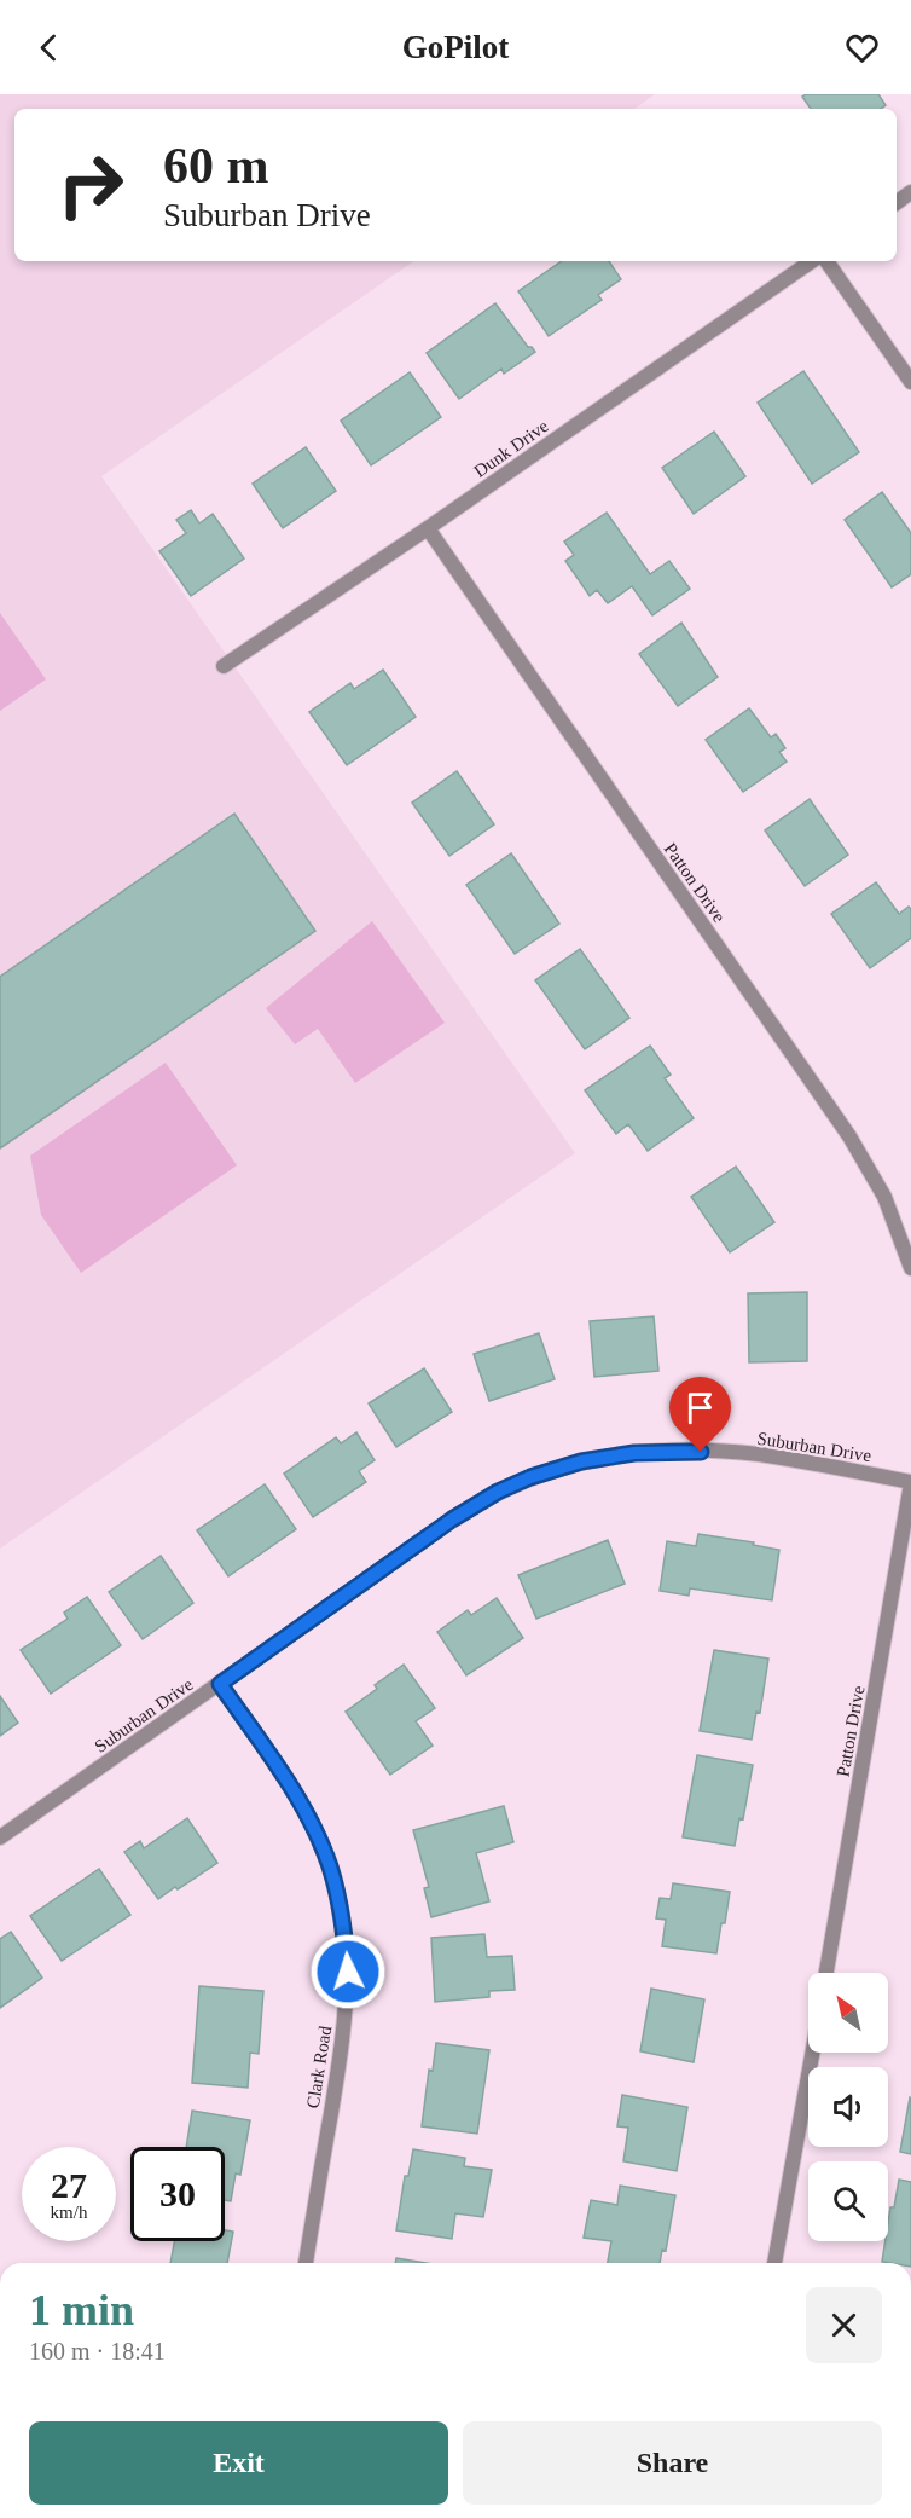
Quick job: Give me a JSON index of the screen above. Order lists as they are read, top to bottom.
{
  "streets": {
    "street": [
      "Dunk Drive",
      "Patton Drive",
      "Suburban Drive",
      "Clark Road"
    ]
  },
  "crossings": [
    ["Dunk Drive", "Patton Drive"],
    ["Patton Drive", "Suburban Drive"],
    ["Suburban Drive", "Clark Road"]
  ],
  "north": "top left",
  "page": {
    "header": "GoPilot",
    "turn": ["60 m", "Suburban Drive"],
    "speed": "27 km/h",
    "limit": "30",
    "heading": ["1 min", "160 m · 18:41"],
    "buttons": ["Exit", "Share"]
  }
}
